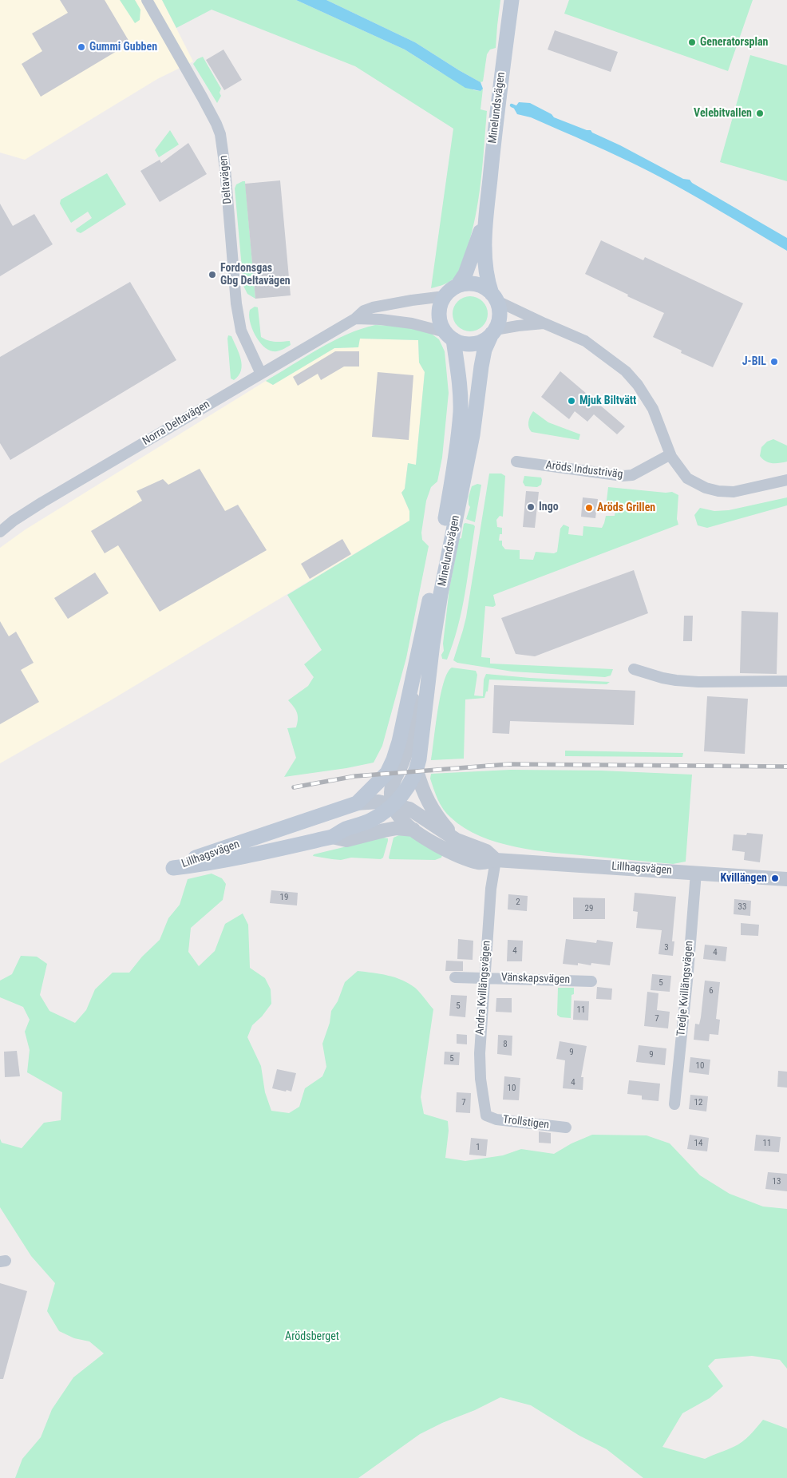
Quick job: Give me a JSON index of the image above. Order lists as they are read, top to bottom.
{
  "streets": {
    "main road": ["Minelundsvägen", "Lillhagsvägen"],
    "street": [
      "Deltavägen",
      "Norra Deltavägen",
      "Aröds Industriväg",
      "Vänskapsvägen",
      "Andra Kvillängsvägen",
      "Tredje Kvillängsvägen",
      "Trollstigen"
    ]
  },
  "crossings": [
    ["Minelundsvägen", "Norra Deltavägen"],
    ["Minelundsvägen", "Lillhagsvägen"],
    ["Deltavägen", "Norra Deltavägen"],
    ["Lillhagsvägen", "Andra Kvillängsvägen"],
    ["Lillhagsvägen", "Tredje Kvillängsvägen"],
    ["Vänskapsvägen", "Andra Kvillängsvägen"],
    ["Andra Kvillängsvägen", "Trollstigen"]
  ],
  "parks": ["Arödsberget"],
  "places": [
    "Generatorsplan",
    "Gummi Gubben",
    "Velebitvallen",
    "Fordonsgas Gbg Deltavägen",
    "J-BIL",
    "Mjuk Biltvätt",
    "Ingo",
    "Aröds Grillen",
    "Kvillängen"
  ],
  "house_numbers": [
    "19",
    "2",
    "33",
    "29",
    "3",
    "4",
    "4",
    "5",
    "6",
    "5",
    "11",
    "7",
    "8",
    "9",
    "9",
    "5",
    "10",
    "4",
    "10",
    "7",
    "12",
    "14",
    "11",
    "1",
    "13"
  ]
}
